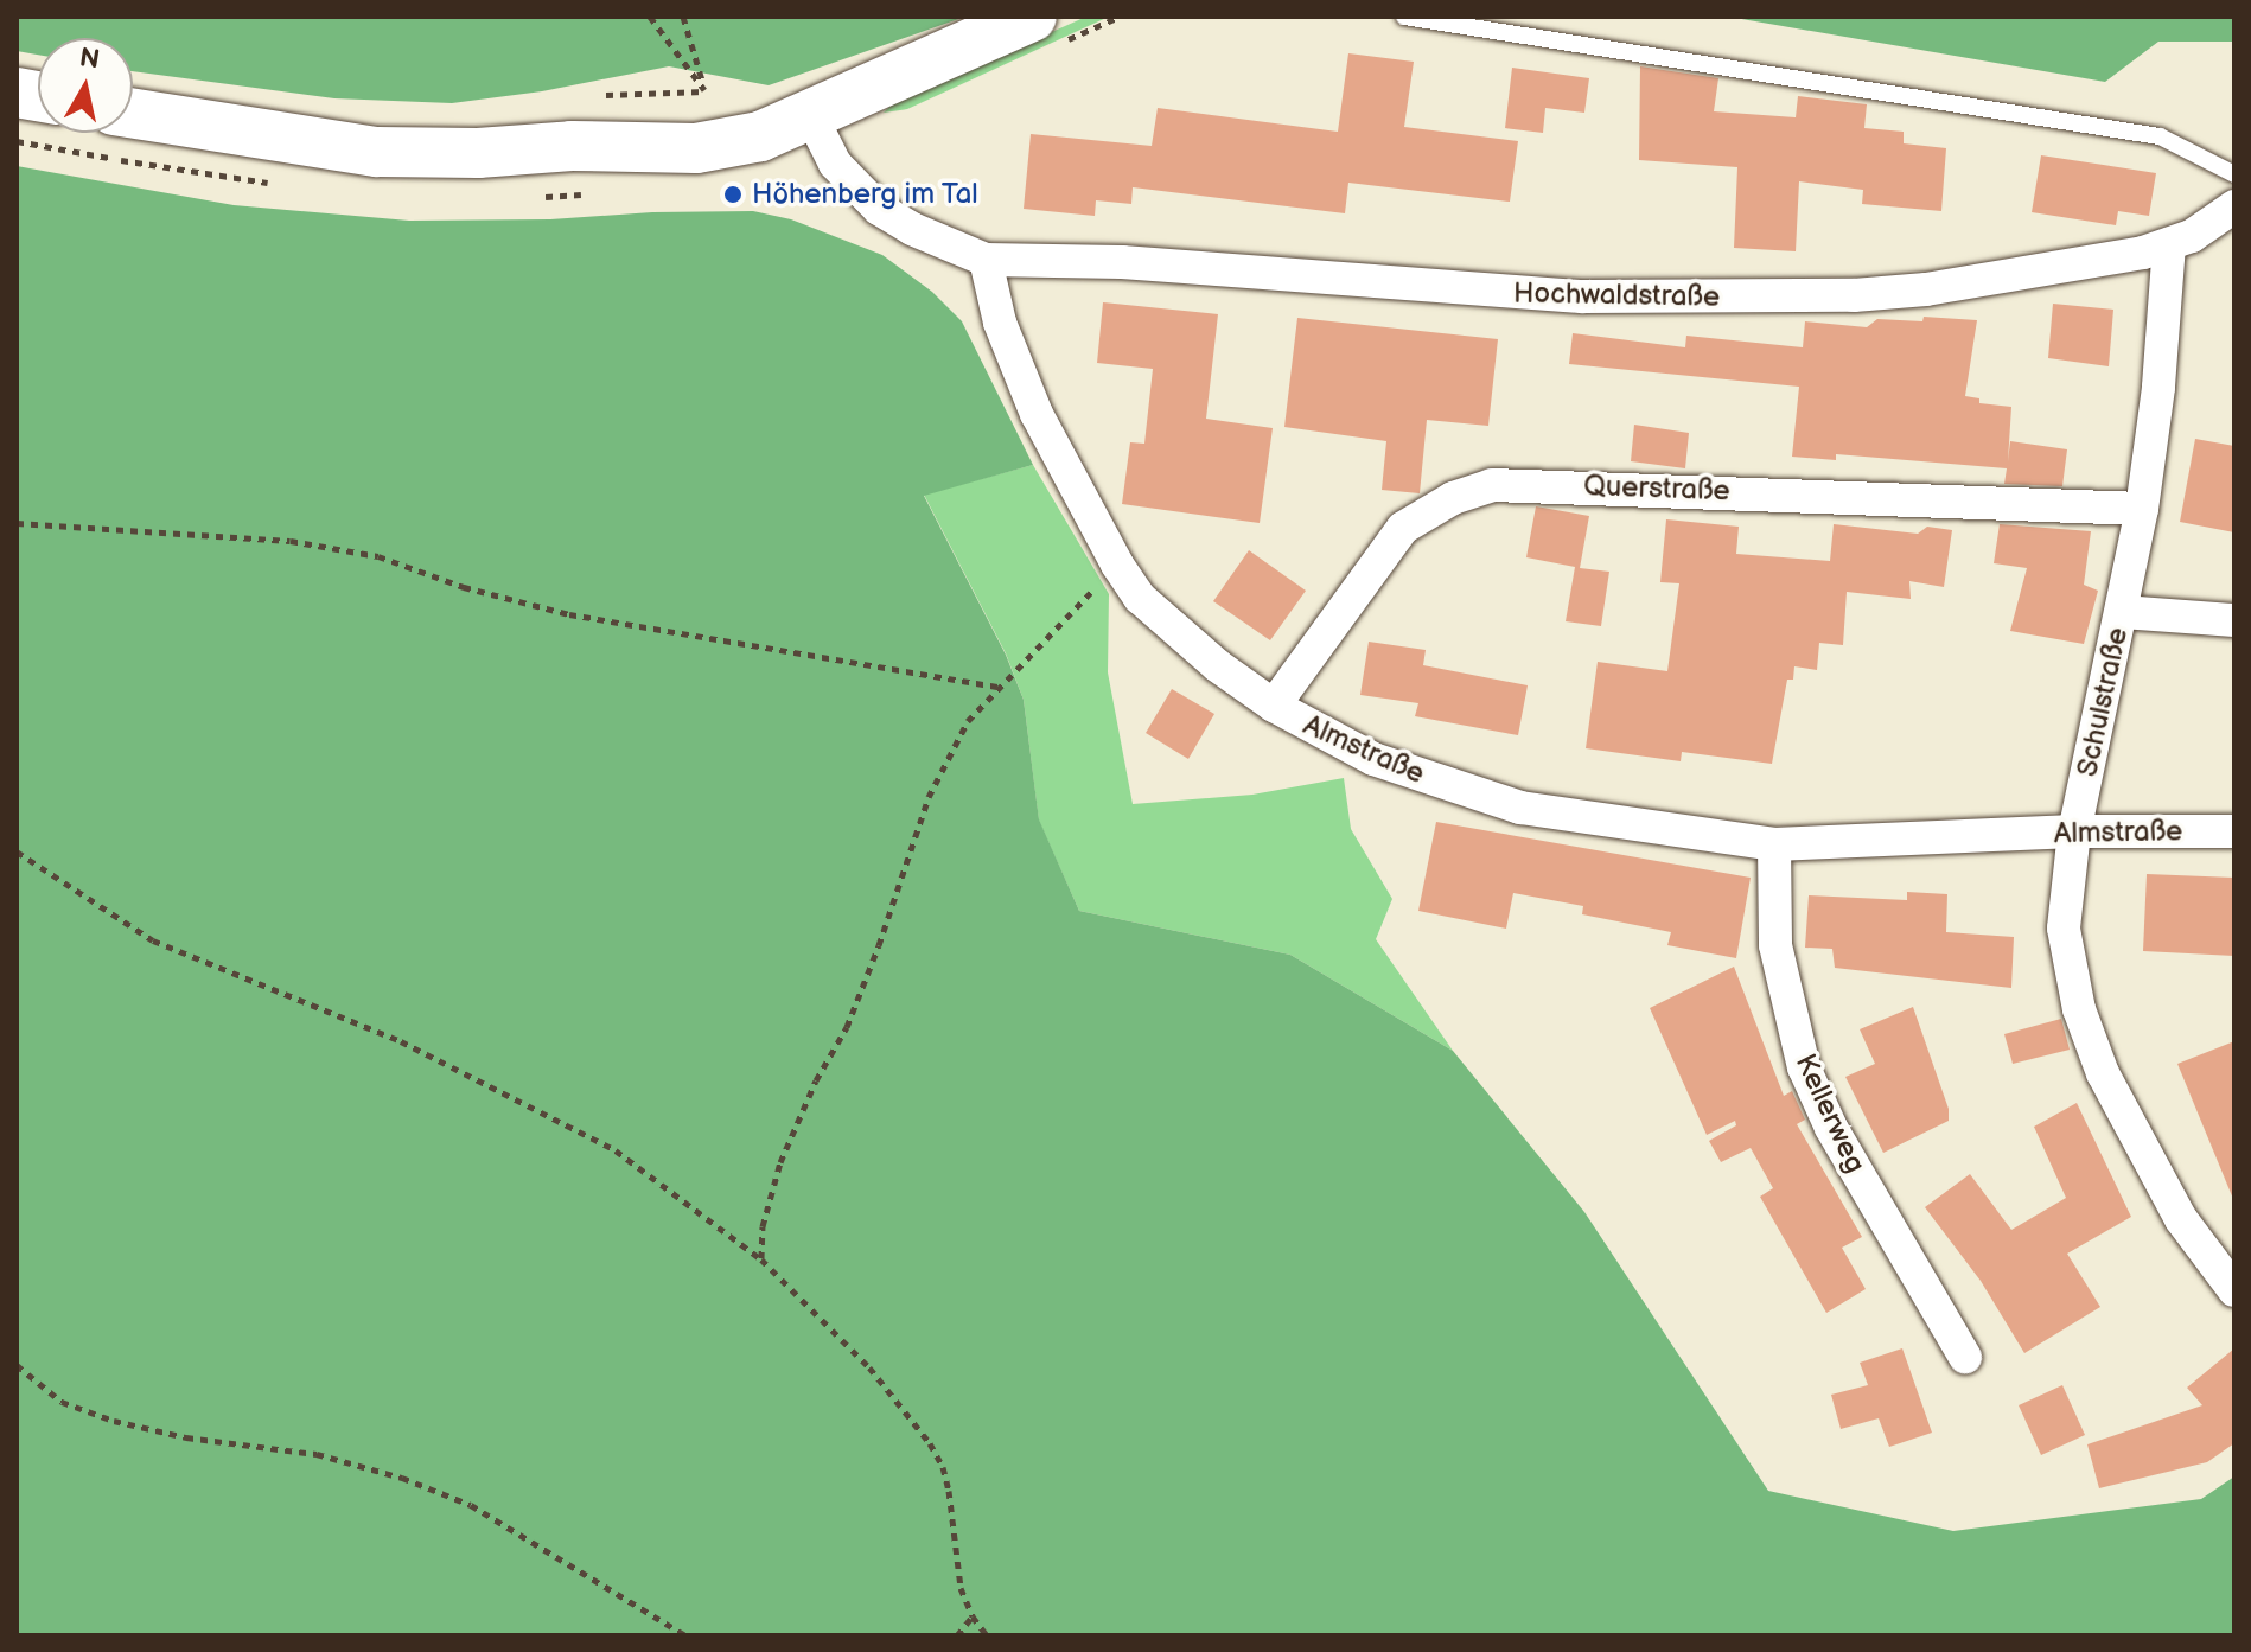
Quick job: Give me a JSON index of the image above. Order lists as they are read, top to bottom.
{
  "streets": {
    "street": [
      "Hochwaldstraße",
      "Querstraße",
      "Schulstraße",
      "Almstraße",
      "Kellerweg"
    ]
  },
  "crossings": [
    ["Hochwaldstraße", "Schulstraße"],
    ["Hochwaldstraße", "Almstraße"],
    ["Querstraße", "Schulstraße"],
    ["Querstraße", "Almstraße"],
    ["Schulstraße", "Almstraße"],
    ["Almstraße", "Kellerweg"]
  ],
  "places": ["Höhenberg im Tal"],
  "north": "top"
}
